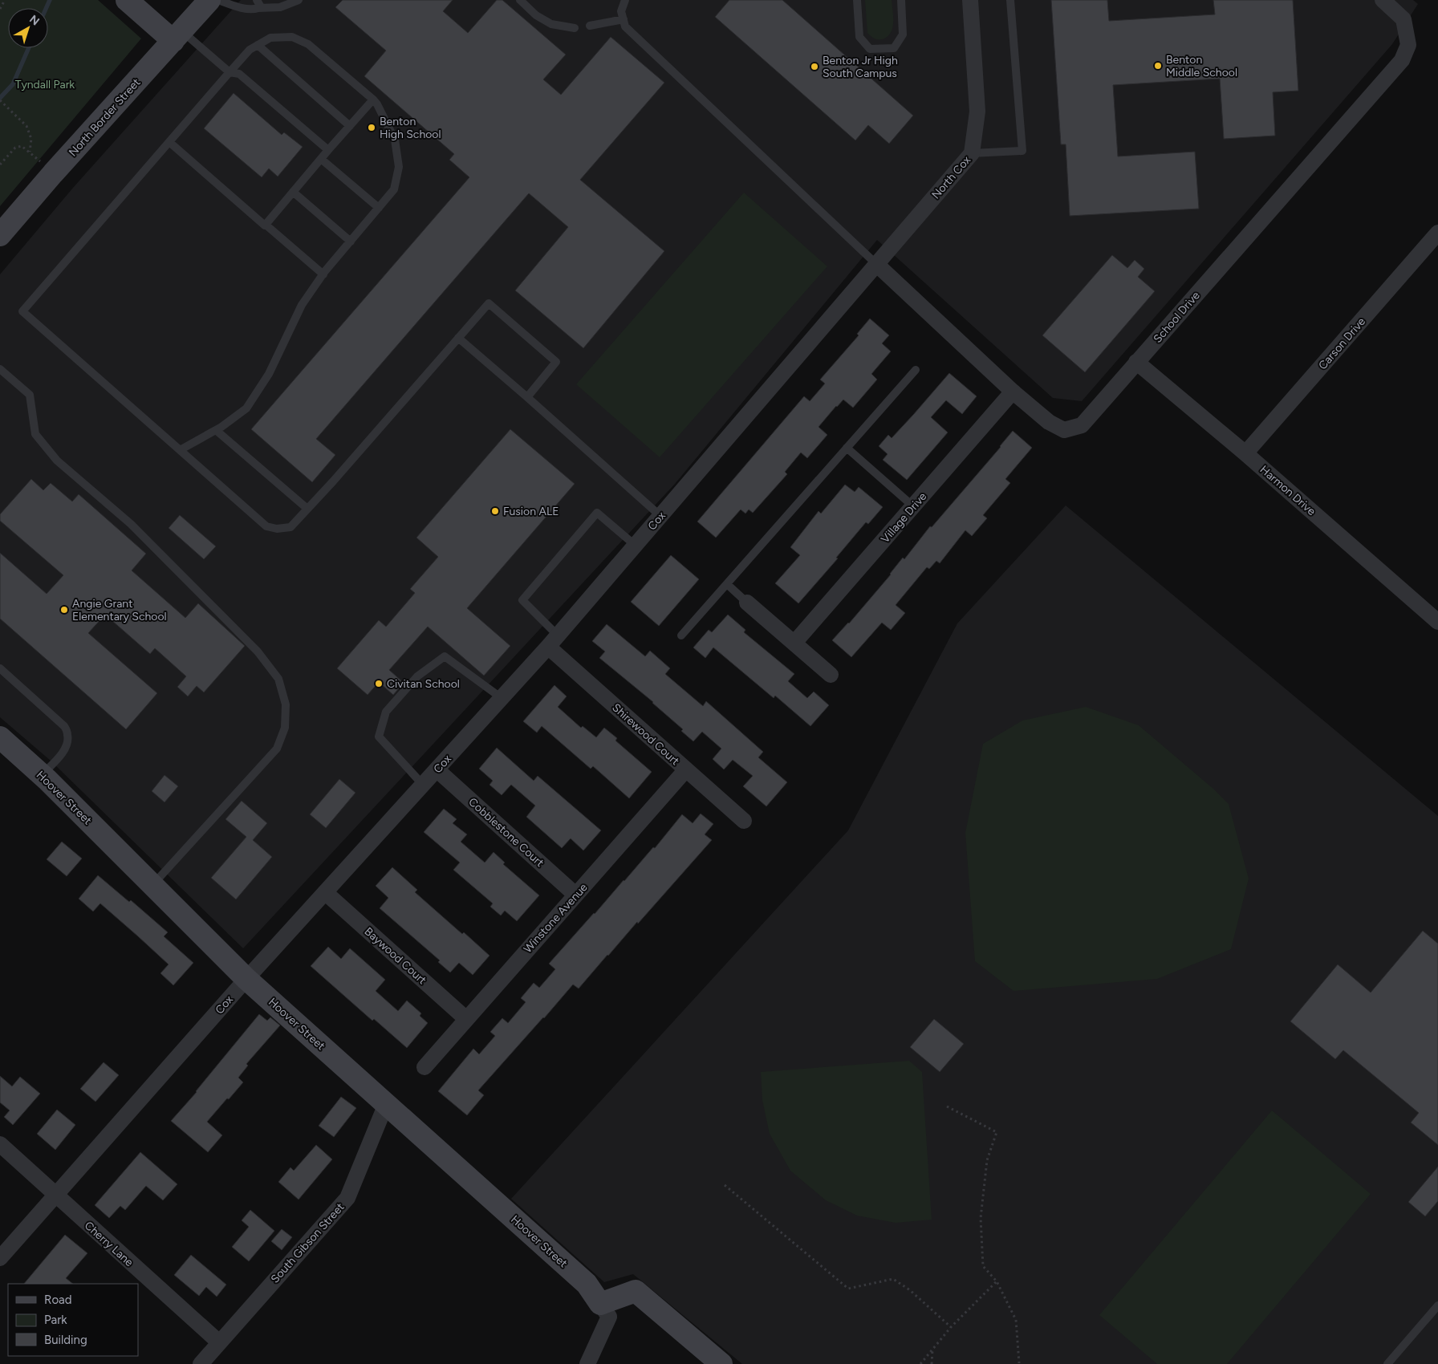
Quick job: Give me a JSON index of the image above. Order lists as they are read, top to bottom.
{
  "streets": {
    "street": [
      "North Border Street",
      "North Cox",
      "School Drive",
      "Carson Drive",
      "Harmon Drive",
      "Village Drive",
      "Cox",
      "Shirewood Court",
      "Hoover Street",
      "Cobblestone Court",
      "Winstone Avenue",
      "Baywood Court",
      "South Gibson Street",
      "Cherry Lane"
    ]
  },
  "crossings": [
    ["North Cox", "School Drive"],
    ["North Cox", "Cox"],
    ["School Drive", "Harmon Drive"],
    ["School Drive", "Village Drive"],
    ["School Drive", "Cox"],
    ["Carson Drive", "Harmon Drive"],
    ["Cox", "Shirewood Court"],
    ["Cox", "Hoover Street"],
    ["Cox", "Cobblestone Court"],
    ["Cox", "Baywood Court"],
    ["Cox", "Cherry Lane"],
    ["Shirewood Court", "Winstone Avenue"],
    ["Hoover Street", "South Gibson Street"],
    ["Cobblestone Court", "Winstone Avenue"],
    ["Winstone Avenue", "Baywood Court"],
    ["South Gibson Street", "Cherry Lane"]
  ],
  "parks": ["Tyndall Park"],
  "places": [
    "Benton Middle School",
    "Benton Jr High South Campus",
    "Benton High School",
    "Fusion ALE",
    "Angie Grant Elementary School",
    "Civitan School"
  ],
  "legend": ["Road", "Park", "Building"],
  "north": "top right"
}
